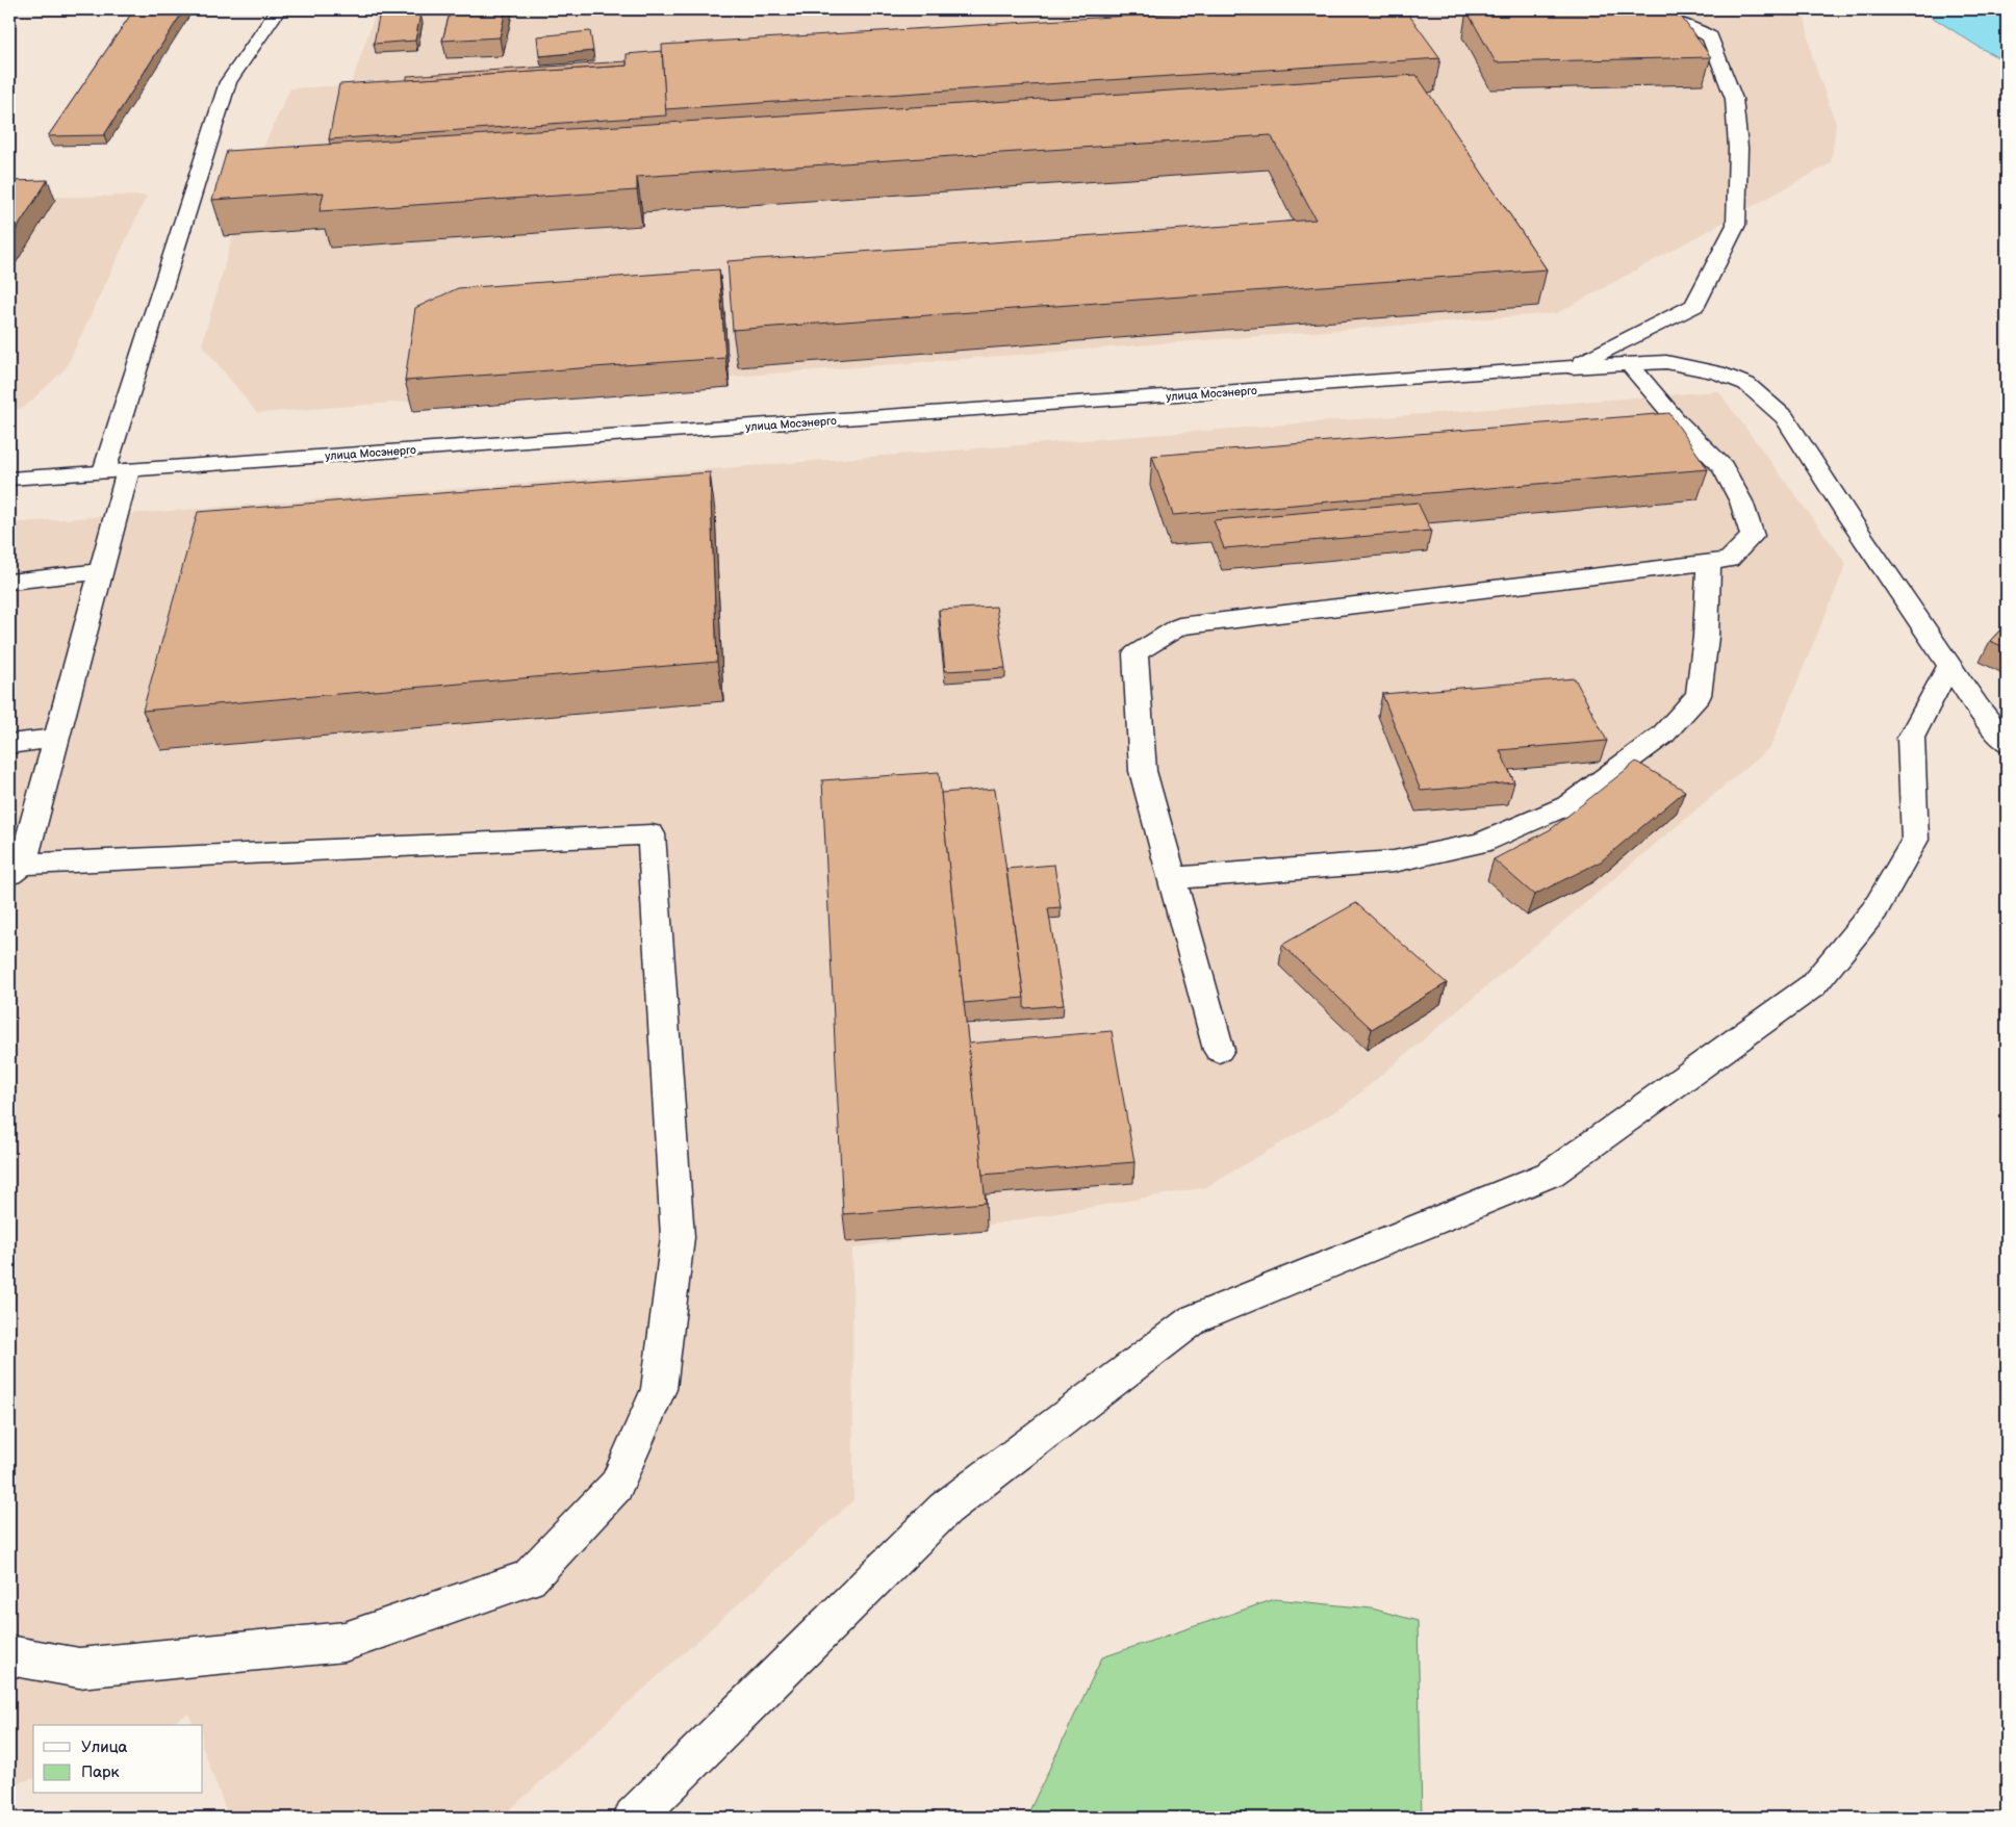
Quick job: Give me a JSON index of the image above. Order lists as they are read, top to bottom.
{
  "streets": {
    "street": ["улица Мосэнерго"]
  },
  "legend": ["Улица", "Парк"]
}
